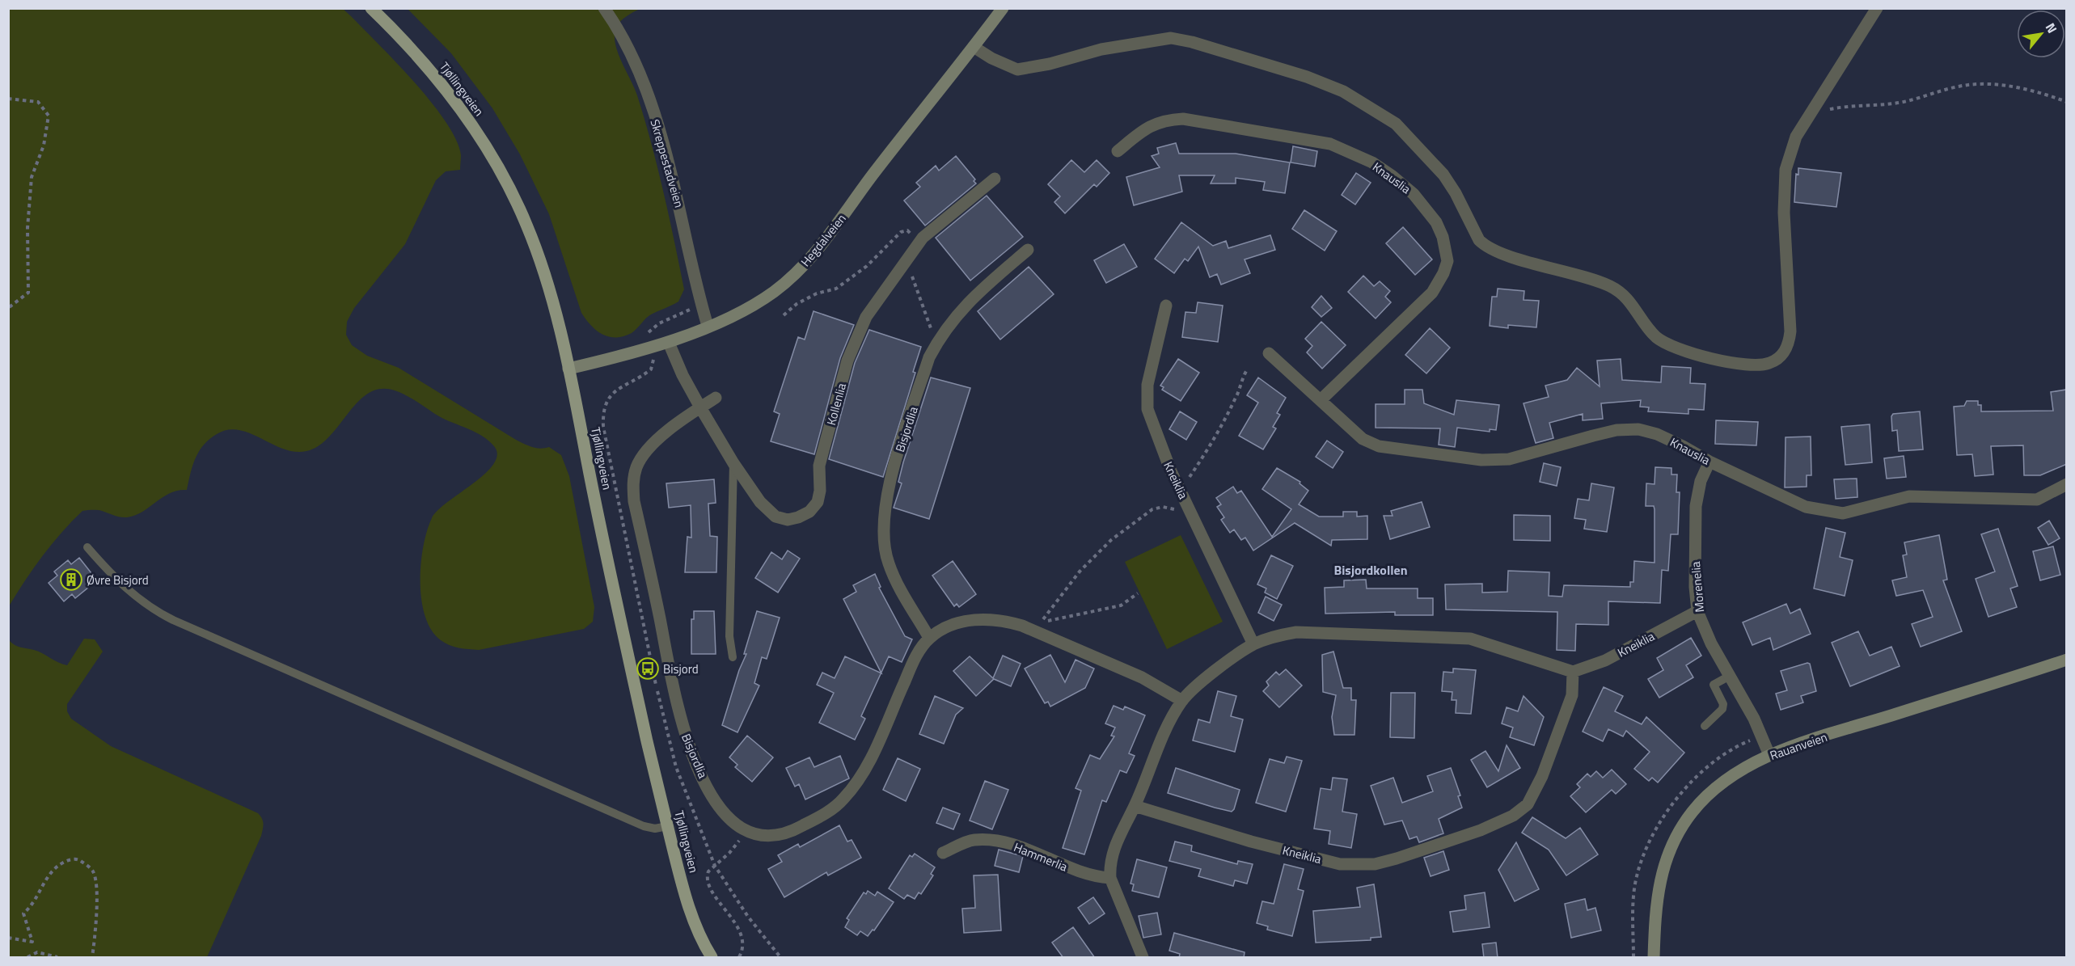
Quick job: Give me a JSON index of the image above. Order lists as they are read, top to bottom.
{
  "streets": {
    "main road": ["Tjøllingveien"],
    "street": [
      "Skreppestadveien",
      "Knauslia",
      "Hegdalveien",
      "Kollenlia",
      "Bisjordlia",
      "Kneiklia",
      "Morenelia",
      "Rauanveien",
      "Hammerlia"
    ]
  },
  "crossings": [
    ["Tjøllingveien", "Hegdalveien"],
    ["Skreppestadveien", "Hegdalveien"],
    ["Knauslia", "Morenelia"],
    ["Hegdalveien", "Kollenlia"],
    ["Kollenlia", "Bisjordlia"],
    ["Kneiklia", "Morenelia"],
    ["Morenelia", "Rauanveien"]
  ],
  "districts": ["Bisjordkollen"],
  "places": {
    "building": ["Øvre Bisjord"],
    "bus stop": ["Bisjord"]
  },
  "north": "top right"
}
